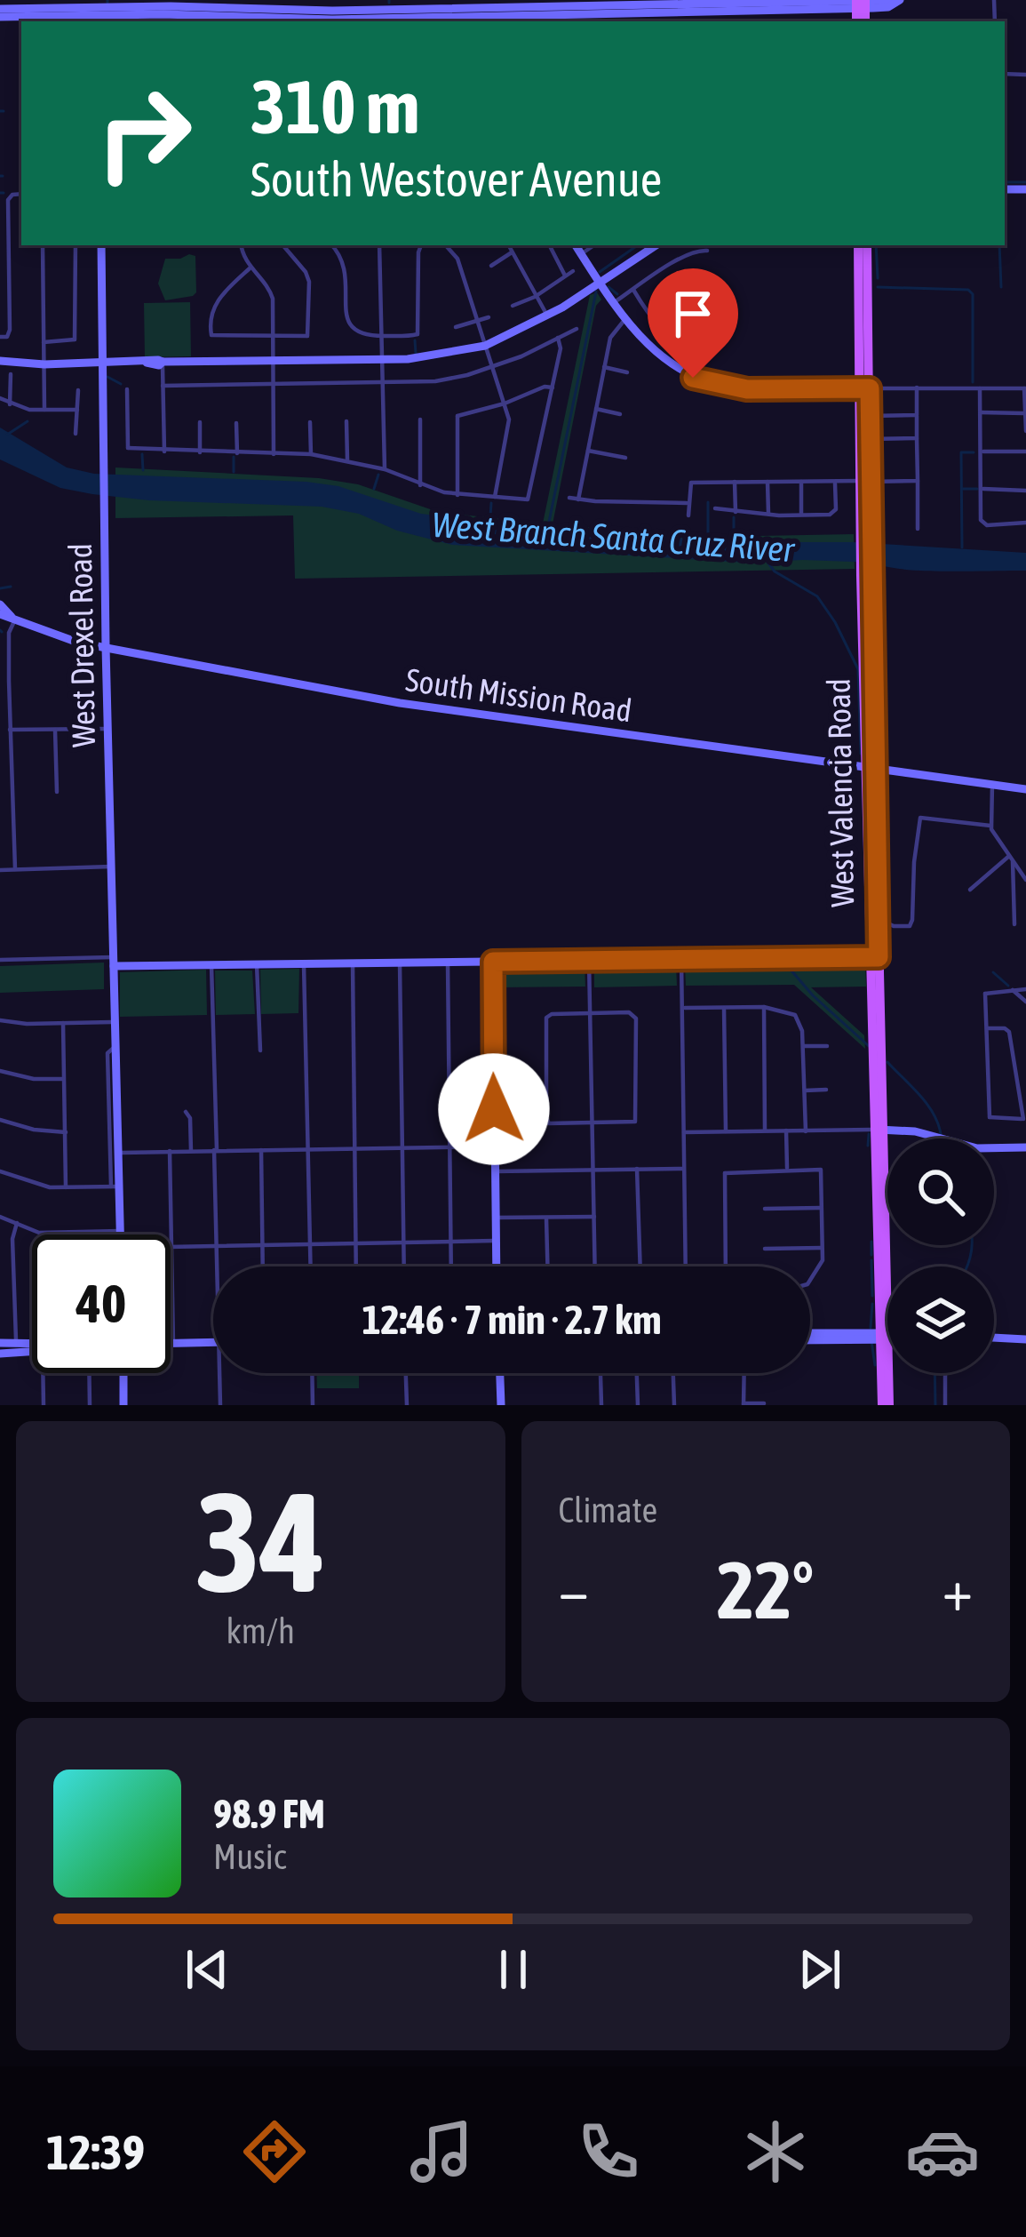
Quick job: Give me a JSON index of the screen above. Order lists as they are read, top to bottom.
{
  "streets": {
    "main road": ["West Valencia Road"],
    "street": ["West Drexel Road", "South Mission Road"]
  },
  "crossings": [
    ["West Drexel Road", "South Mission Road"],
    ["South Mission Road", "West Valencia Road"]
  ],
  "water": ["West Branch Santa Cruz River"],
  "page": {
    "turn": ["310 m", "South Westover Avenue"],
    "limit": "40",
    "trip": "12:46 · 7 min · 2.7 km",
    "tile": [
      ["34", "km/h"],
      "Climate"
    ],
    "heat": ["−", "22°", "+"],
    "song": ["98.9 FM", "Music"],
    "tabs": "12:39"
  }
}
